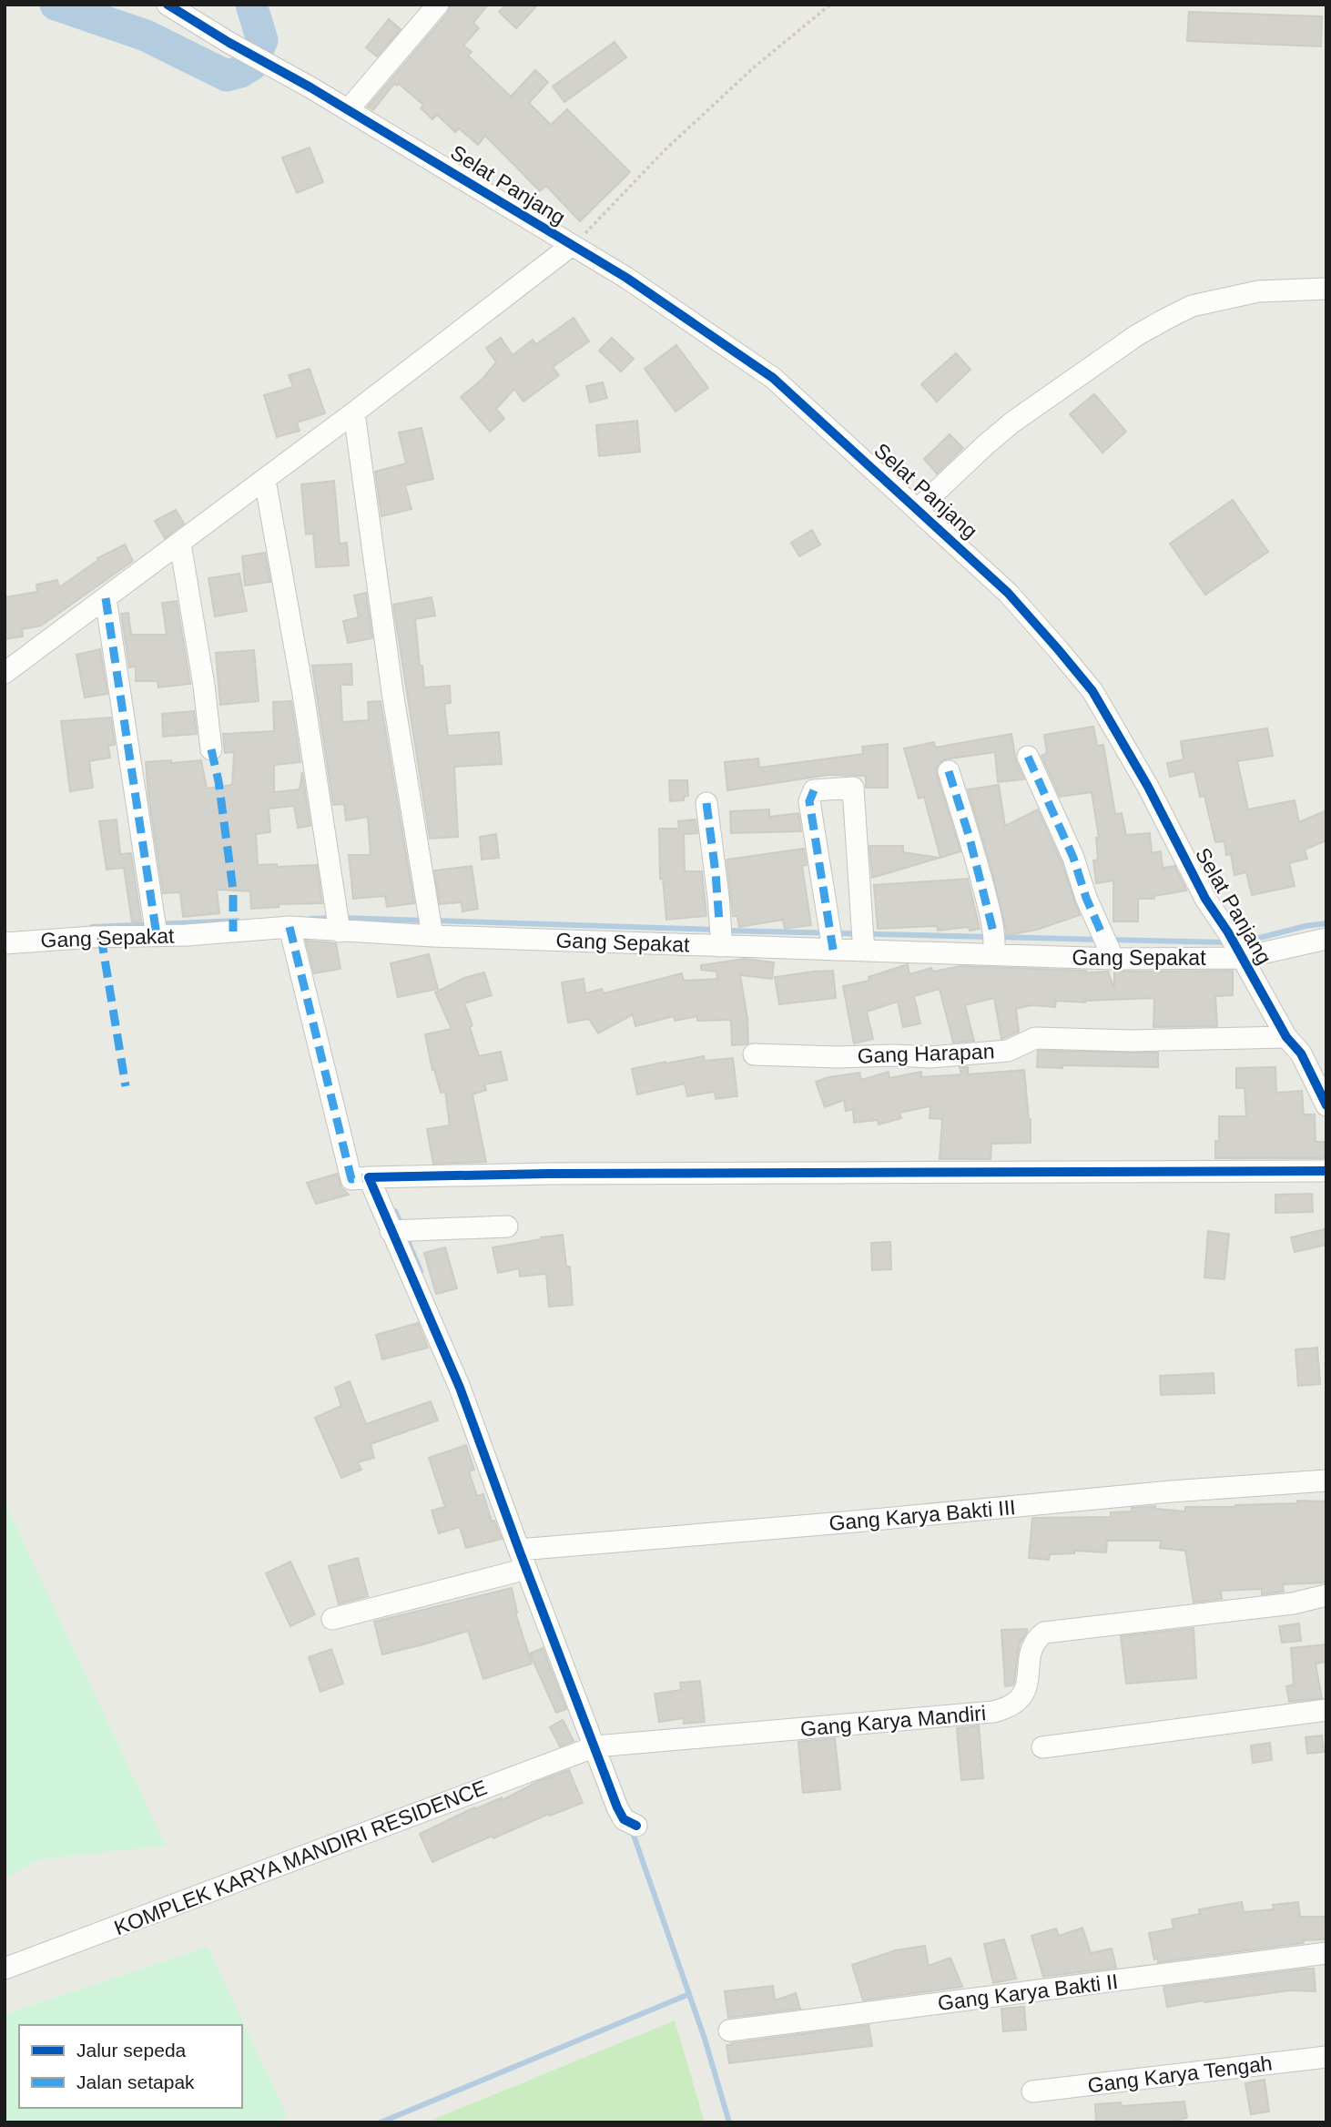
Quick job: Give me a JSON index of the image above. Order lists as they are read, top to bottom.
{
  "streets": {
    "street": [
      "Selat Panjang",
      "Gang Sepakat",
      "Gang Harapan",
      "Gang Karya Bakti III",
      "Gang Karya Mandiri",
      "KOMPLEK KARYA MANDIRI RESIDENCE",
      "Gang Karya Bakti II",
      "Gang Karya Tengah"
    ]
  },
  "crossings": [
    ["Selat Panjang", "Gang Sepakat"],
    ["Selat Panjang", "Gang Harapan"],
    ["Gang Karya Mandiri", "KOMPLEK KARYA MANDIRI RESIDENCE"]
  ],
  "legend": ["Jalur sepeda", "Jalan setapak"]
}
